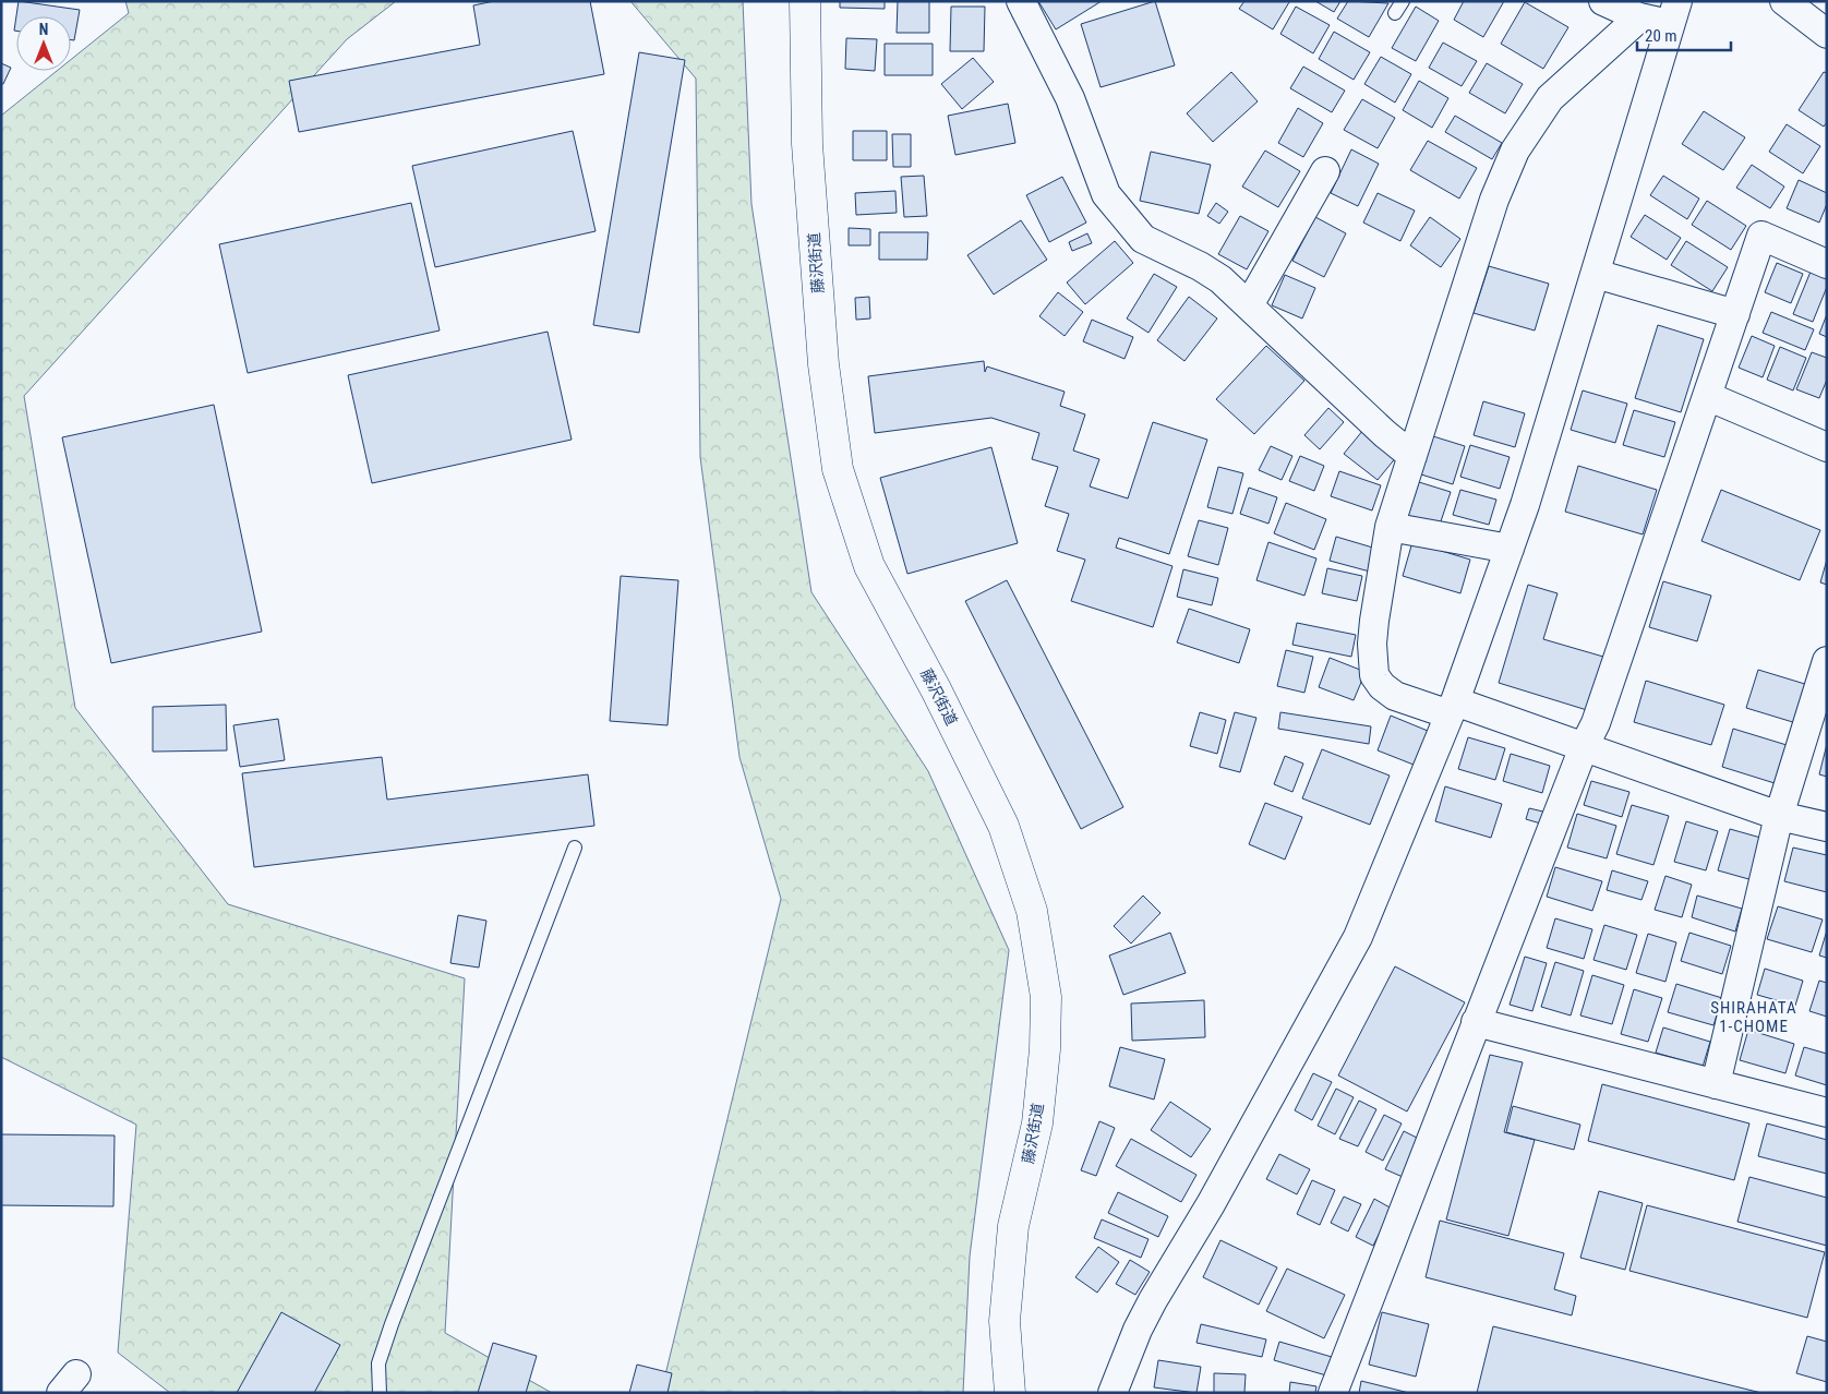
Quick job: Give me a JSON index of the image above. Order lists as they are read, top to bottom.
{
  "streets": {
    "highway": ["藤沢街道"]
  },
  "districts": ["SHIRAHATA 1-CHOME"],
  "scale_bar": "20 m",
  "north": "top"
}
